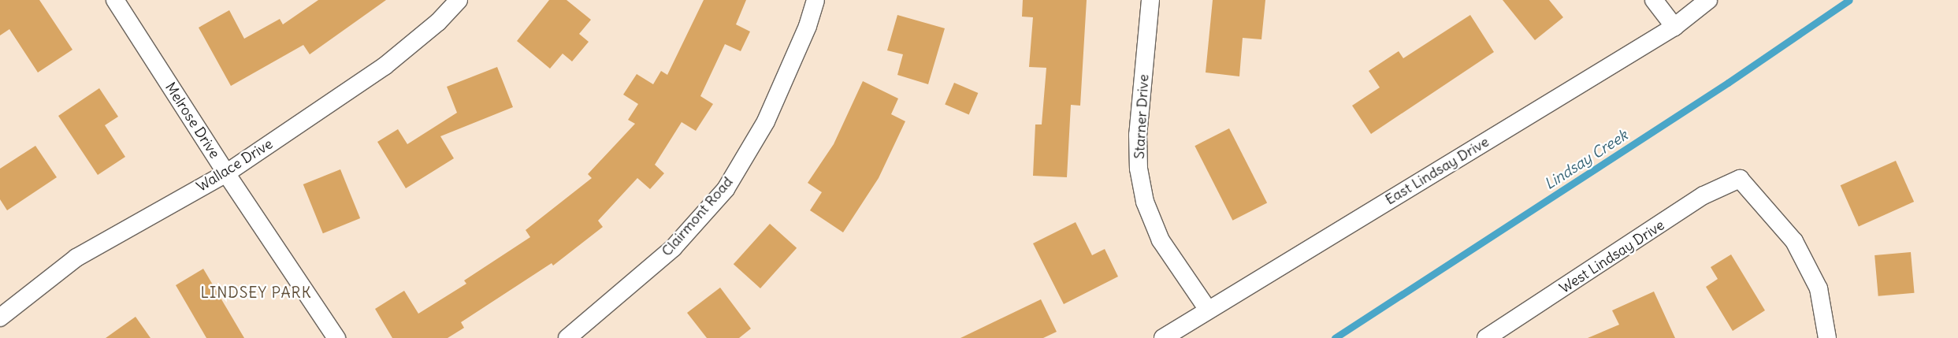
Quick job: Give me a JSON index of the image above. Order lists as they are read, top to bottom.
{
  "streets": {
    "street": [
      "Starner Drive",
      "Melrose Drive",
      "Wallace Drive",
      "East Lindsay Drive",
      "Clairmont Road",
      "West Lindsay Drive"
    ]
  },
  "crossings": [
    ["Starner Drive", "East Lindsay Drive"],
    ["Melrose Drive", "Wallace Drive"]
  ],
  "districts": ["LINDSEY PARK"],
  "water": ["Lindsay Creek"]
}
